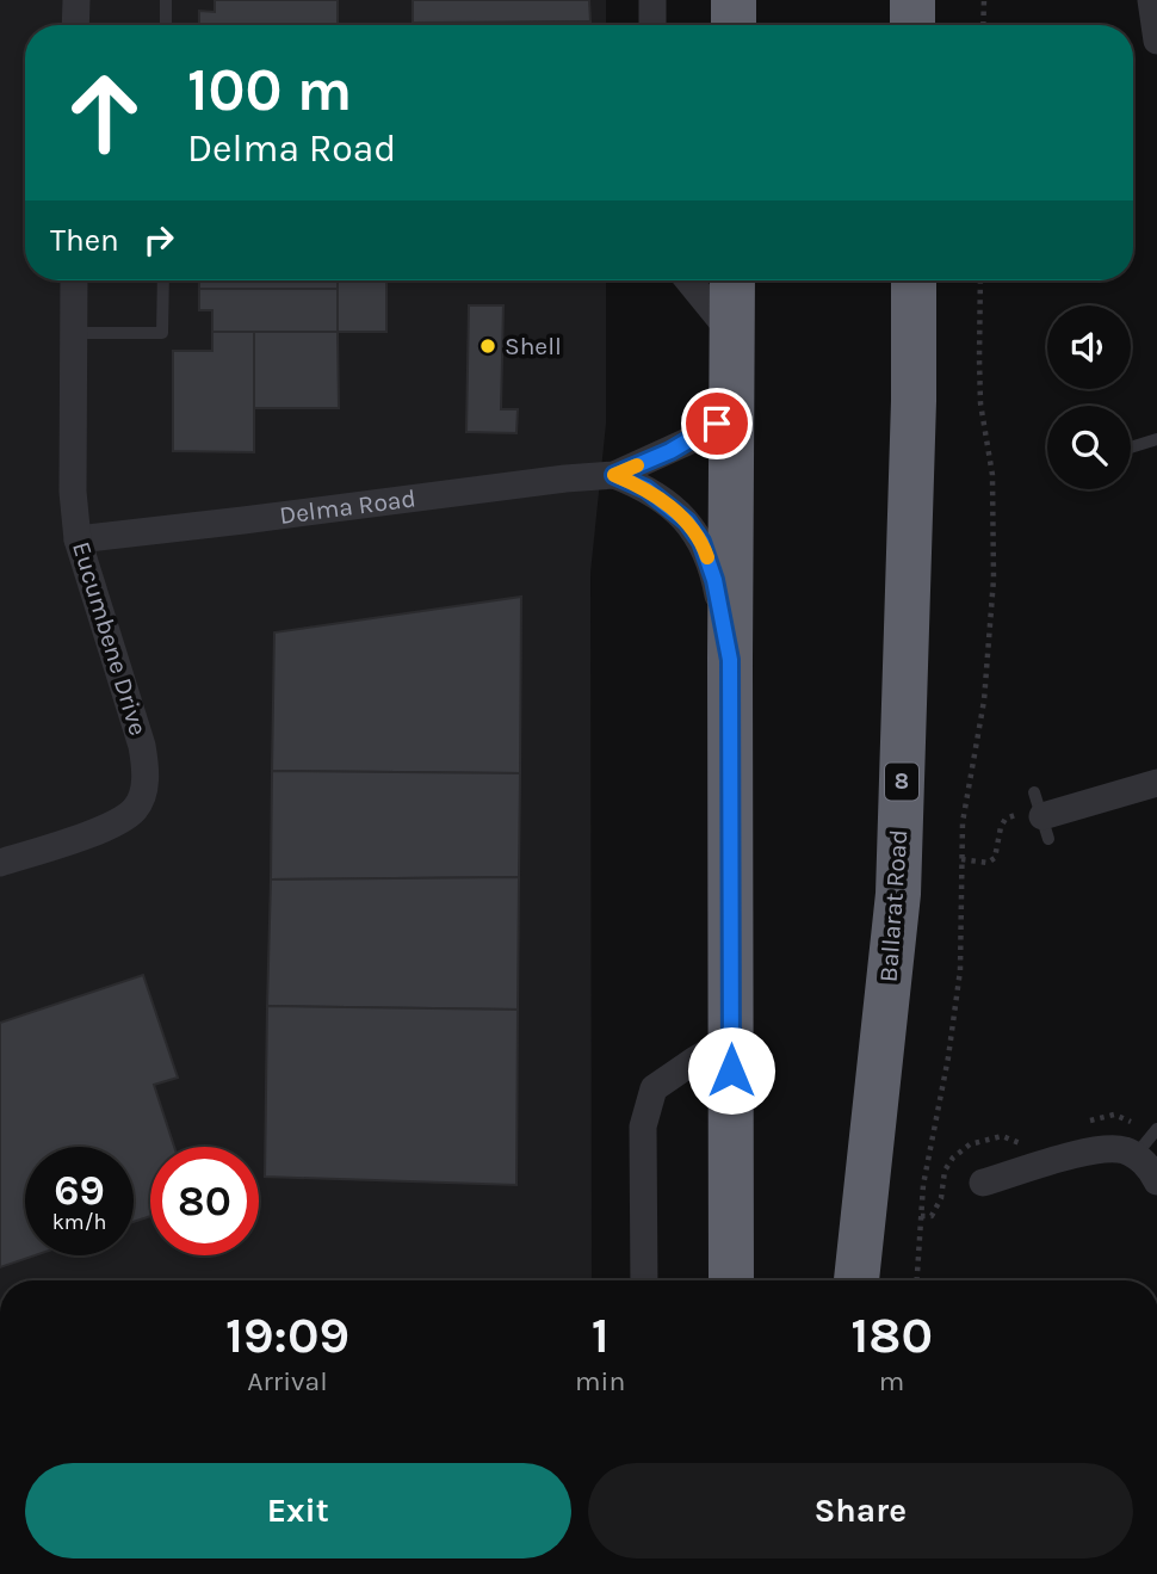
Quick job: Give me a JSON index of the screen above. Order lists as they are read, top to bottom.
{
  "streets": {
    "highway": ["8", "Ballarat Road"],
    "street": ["Delma Road", "Eucumbene Drive"]
  },
  "crossings": [
    ["Delma Road", "Eucumbene Drive"]
  ],
  "places": ["Shell"],
  "page": {
    "turn": ["100 m", "Delma Road"],
    "then": "Then",
    "speed": "69 km/h",
    "limit": "80",
    "eta": [
      "19:09",
      "Arrival",
      "1",
      "min",
      "180",
      "m"
    ],
    "buttons": ["Exit", "Share"]
  }
}
